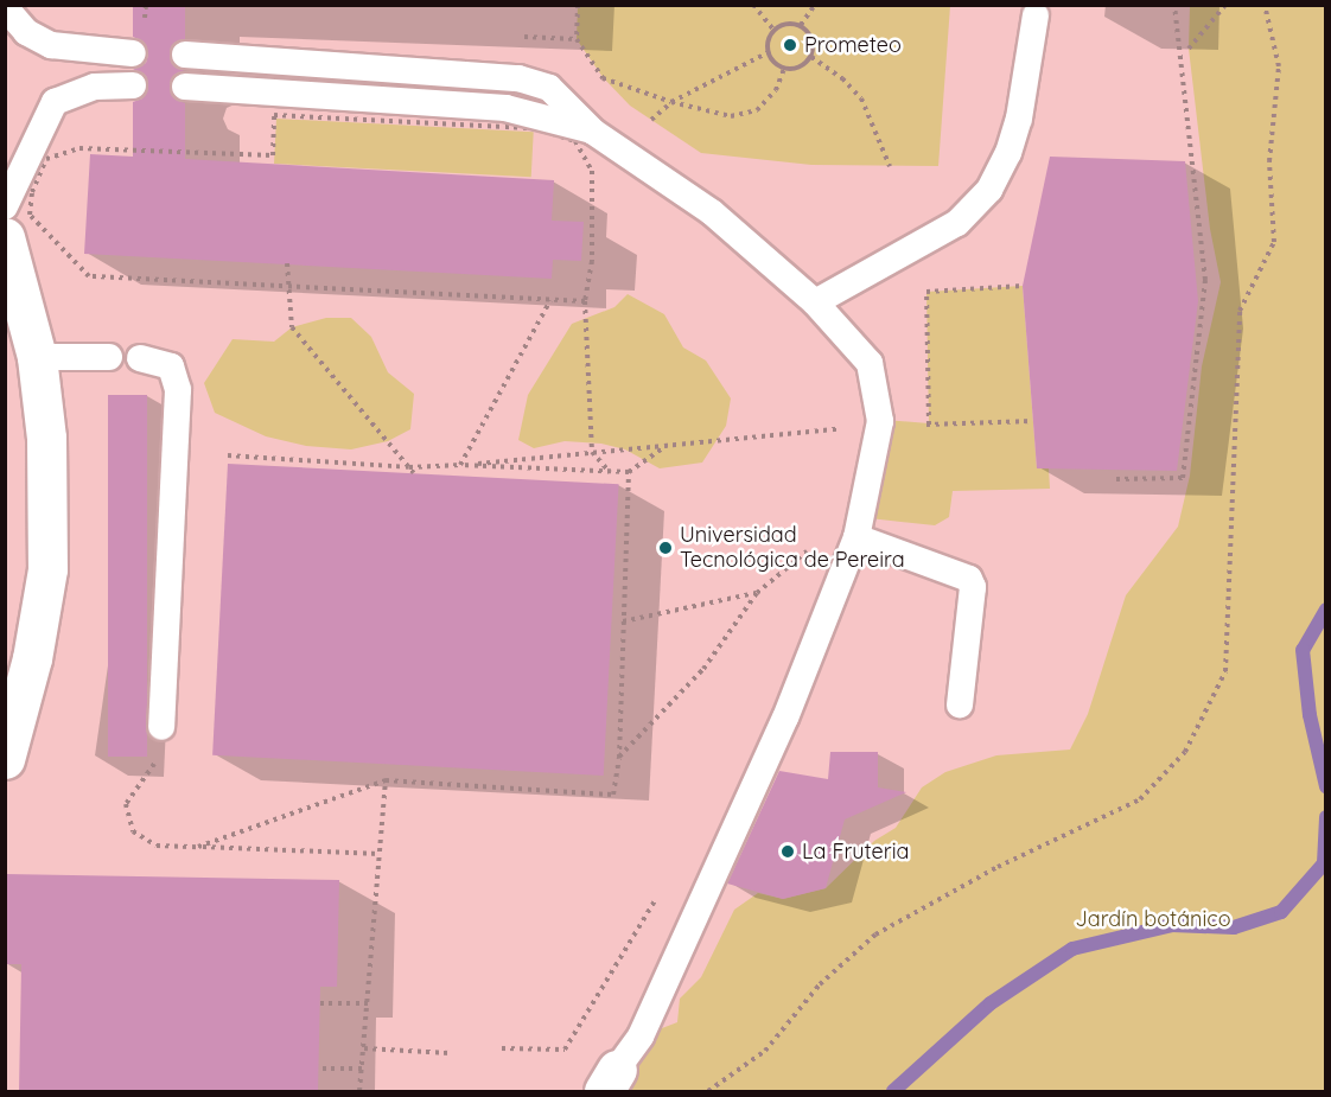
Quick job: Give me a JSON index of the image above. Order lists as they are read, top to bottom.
{
  "parks": ["Jardín botánico"],
  "places": ["Prometeo", "Universidad Tecnológica de Pereira", "La Fruteria"]
}
